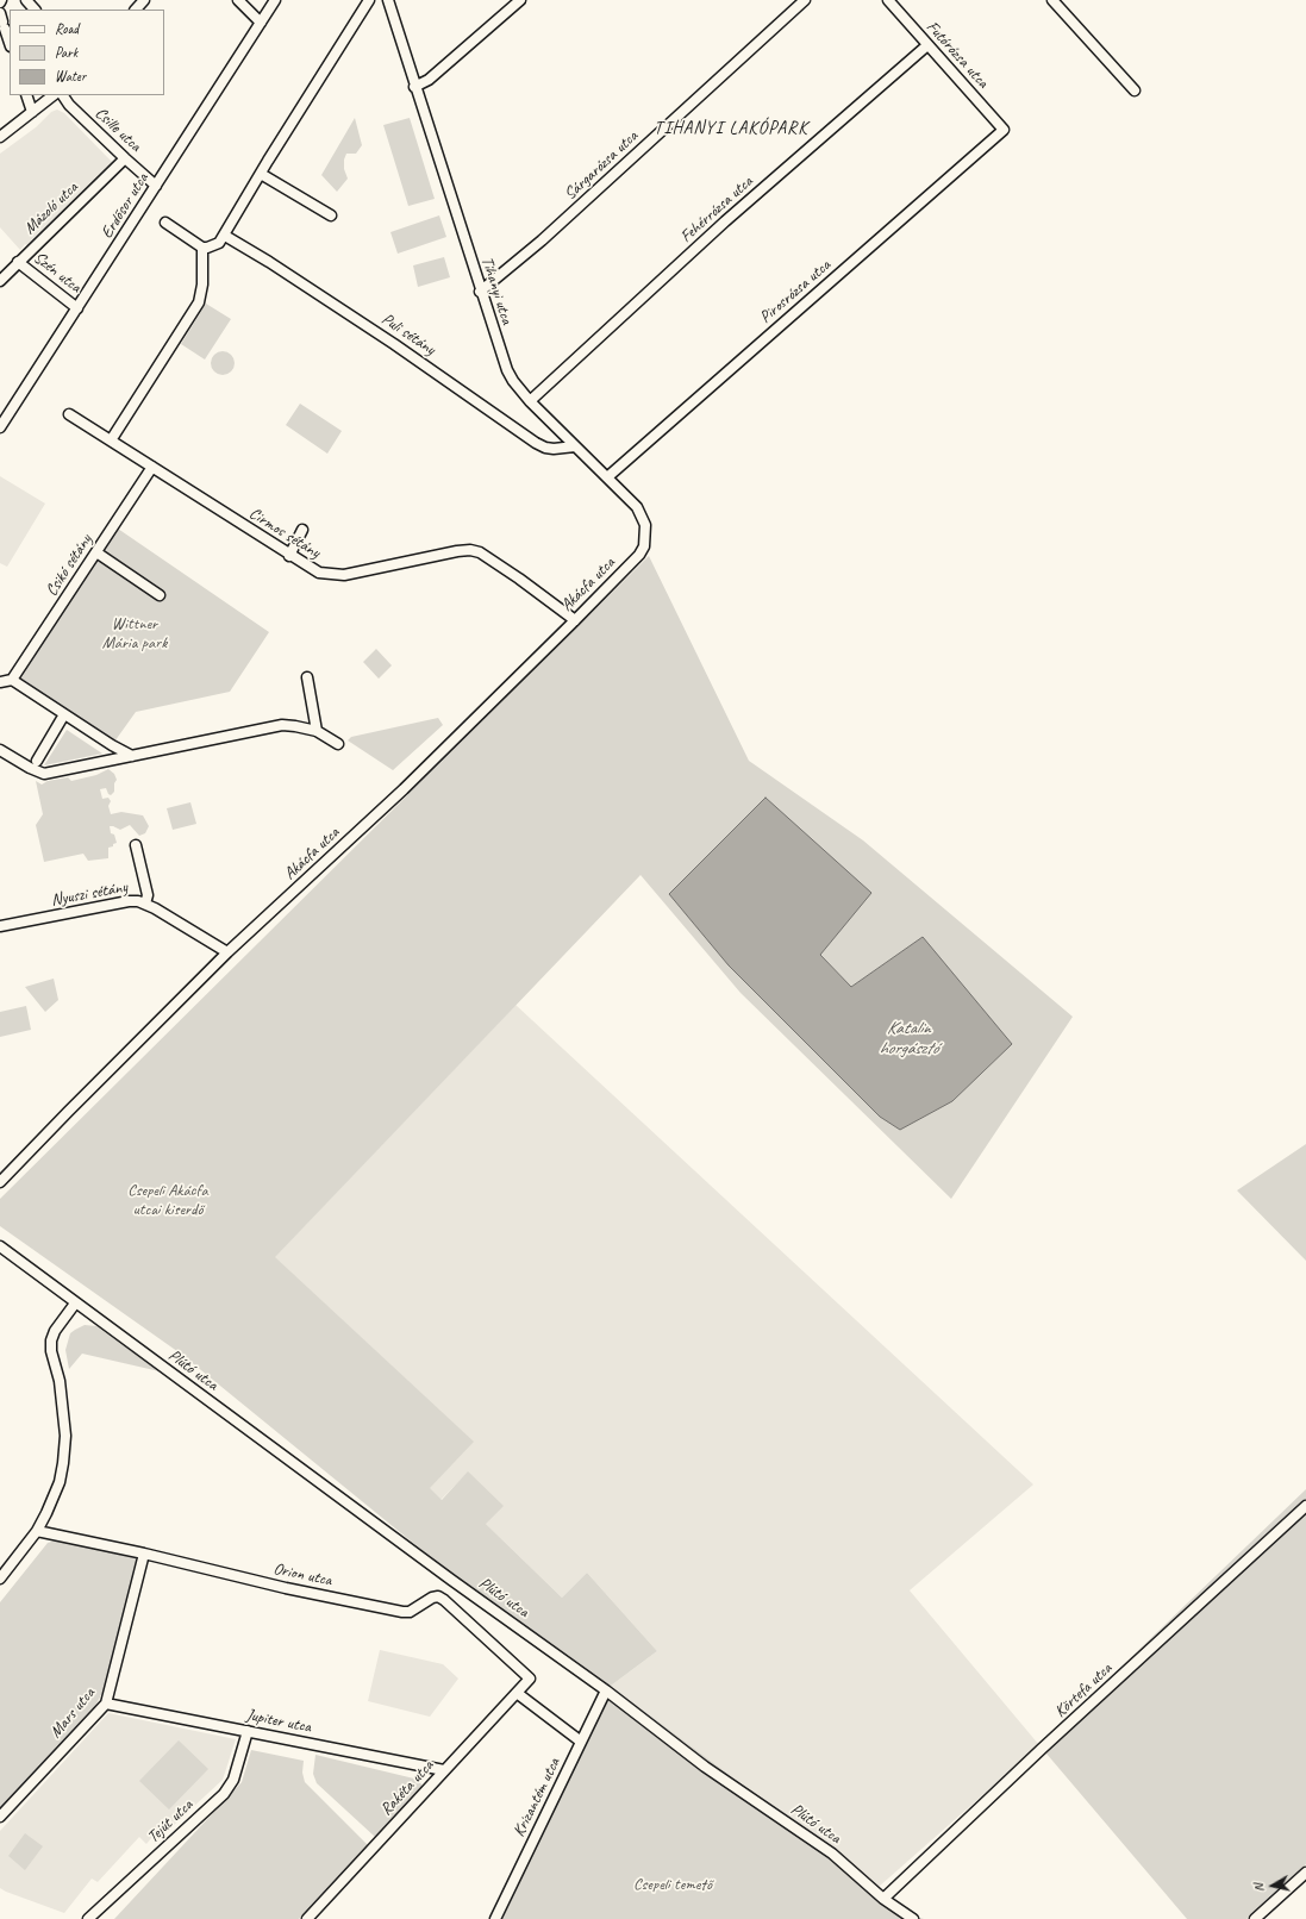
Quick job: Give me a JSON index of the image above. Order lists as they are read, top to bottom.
{
  "streets": {
    "street": [
      "Futórózsa utca",
      "Csille utca",
      "Sárgarózsa utca",
      "Erdősor utca",
      "Mázoló utca",
      "Fehérrózsa utca",
      "Szén utca",
      "Tihanyi utca",
      "Pirosrózsa utca",
      "Puli sétány",
      "Cirmos sétány",
      "Csikó sétány",
      "Akácfa utca",
      "Nyuszi sétány",
      "Plútó utca",
      "Orion utca",
      "Körtefa utca",
      "Mars utca",
      "Jupiter utca",
      "Rakéta utca",
      "Krizantém utca",
      "Tejút utca"
    ]
  },
  "crossings": [
    ["Futórózsa utca", "Fehérrózsa utca"],
    ["Futórózsa utca", "Pirosrózsa utca"],
    ["Csille utca", "Erdősor utca"],
    ["Csille utca", "Mázoló utca"],
    ["Sárgarózsa utca", "Tihanyi utca"],
    ["Erdősor utca", "Szén utca"],
    ["Mázoló utca", "Szén utca"],
    ["Fehérrózsa utca", "Tihanyi utca"],
    ["Tihanyi utca", "Pirosrózsa utca"],
    ["Tihanyi utca", "Puli sétány"],
    ["Tihanyi utca", "Akácfa utca"],
    ["Cirmos sétány", "Csikó sétány"],
    ["Cirmos sétány", "Akácfa utca"],
    ["Akácfa utca", "Nyuszi sétány"],
    ["Plútó utca", "Körtefa utca"],
    ["Plútó utca", "Krizantém utca"],
    ["Orion utca", "Mars utca"],
    ["Orion utca", "Rakéta utca"],
    ["Mars utca", "Jupiter utca"],
    ["Jupiter utca", "Rakéta utca"],
    ["Jupiter utca", "Tejút utca"]
  ],
  "districts": ["TIHANYI LAKÓPARK"],
  "water": ["Katalin horgásztó"],
  "parks": ["Wittner Mária park", "Csepeli Akácfa utcai kiserdő", "Csepeli temető"],
  "legend": ["Road", "Park", "Water"],
  "north": "left"
}
